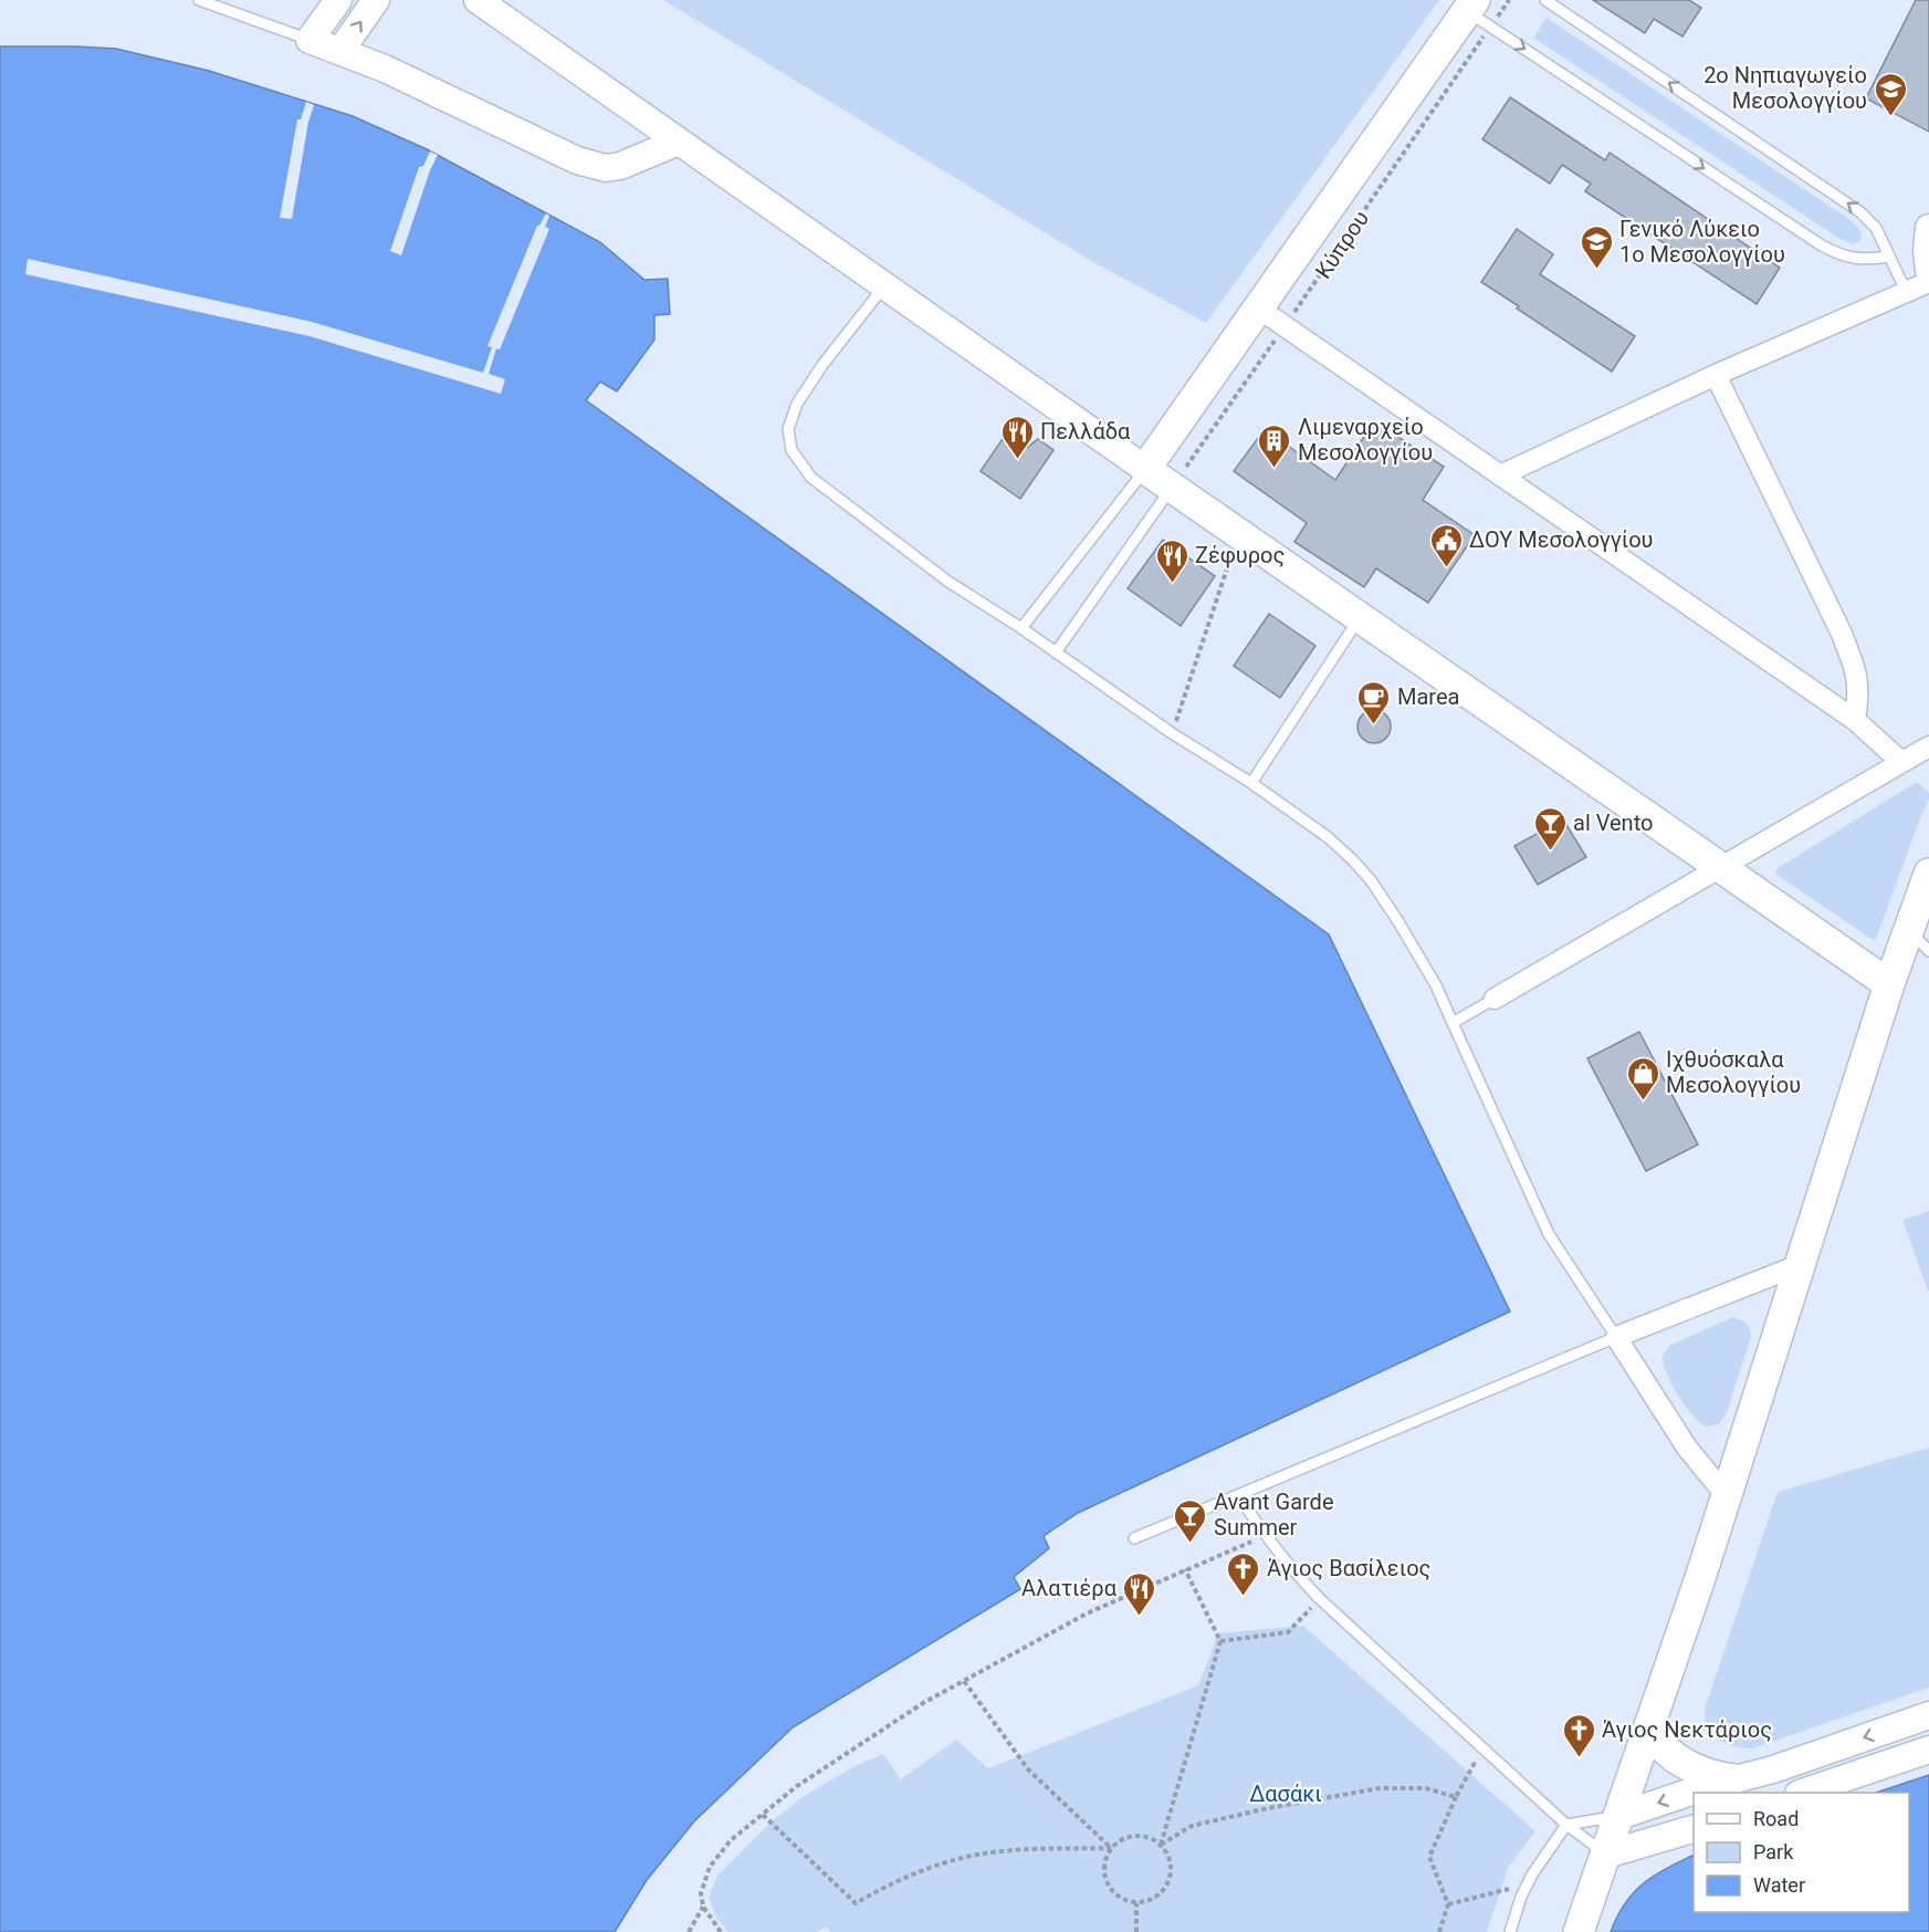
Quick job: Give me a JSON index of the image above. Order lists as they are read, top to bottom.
{
  "streets": {
    "main road": ["Κύπρου"]
  },
  "parks": ["Δασάκι"],
  "places": {
    "school or university": ["2ο Νηπιαγωγείο Μεσολογγίου", "Γενικό Λύκειο 1ο Μεσολογγίου"],
    "restaurant": ["Πελλάδα", "Ζέφυρος", "Αλατιέρα"],
    "building": ["Λιμεναρχείο Μεσολογγίου"],
    "public building": ["ΔΟΥ Μεσολογγίου"],
    "cafe": ["Marea"],
    "bar": ["al Vento", "Avant Garde Summer"],
    "shop": ["Ιχθυόσκαλα Μεσολογγίου"],
    "church": ["Άγιος Βασίλειος", "Άγιος Νεκτάριος"]
  },
  "legend": ["Road", "Park", "Water"]
}
